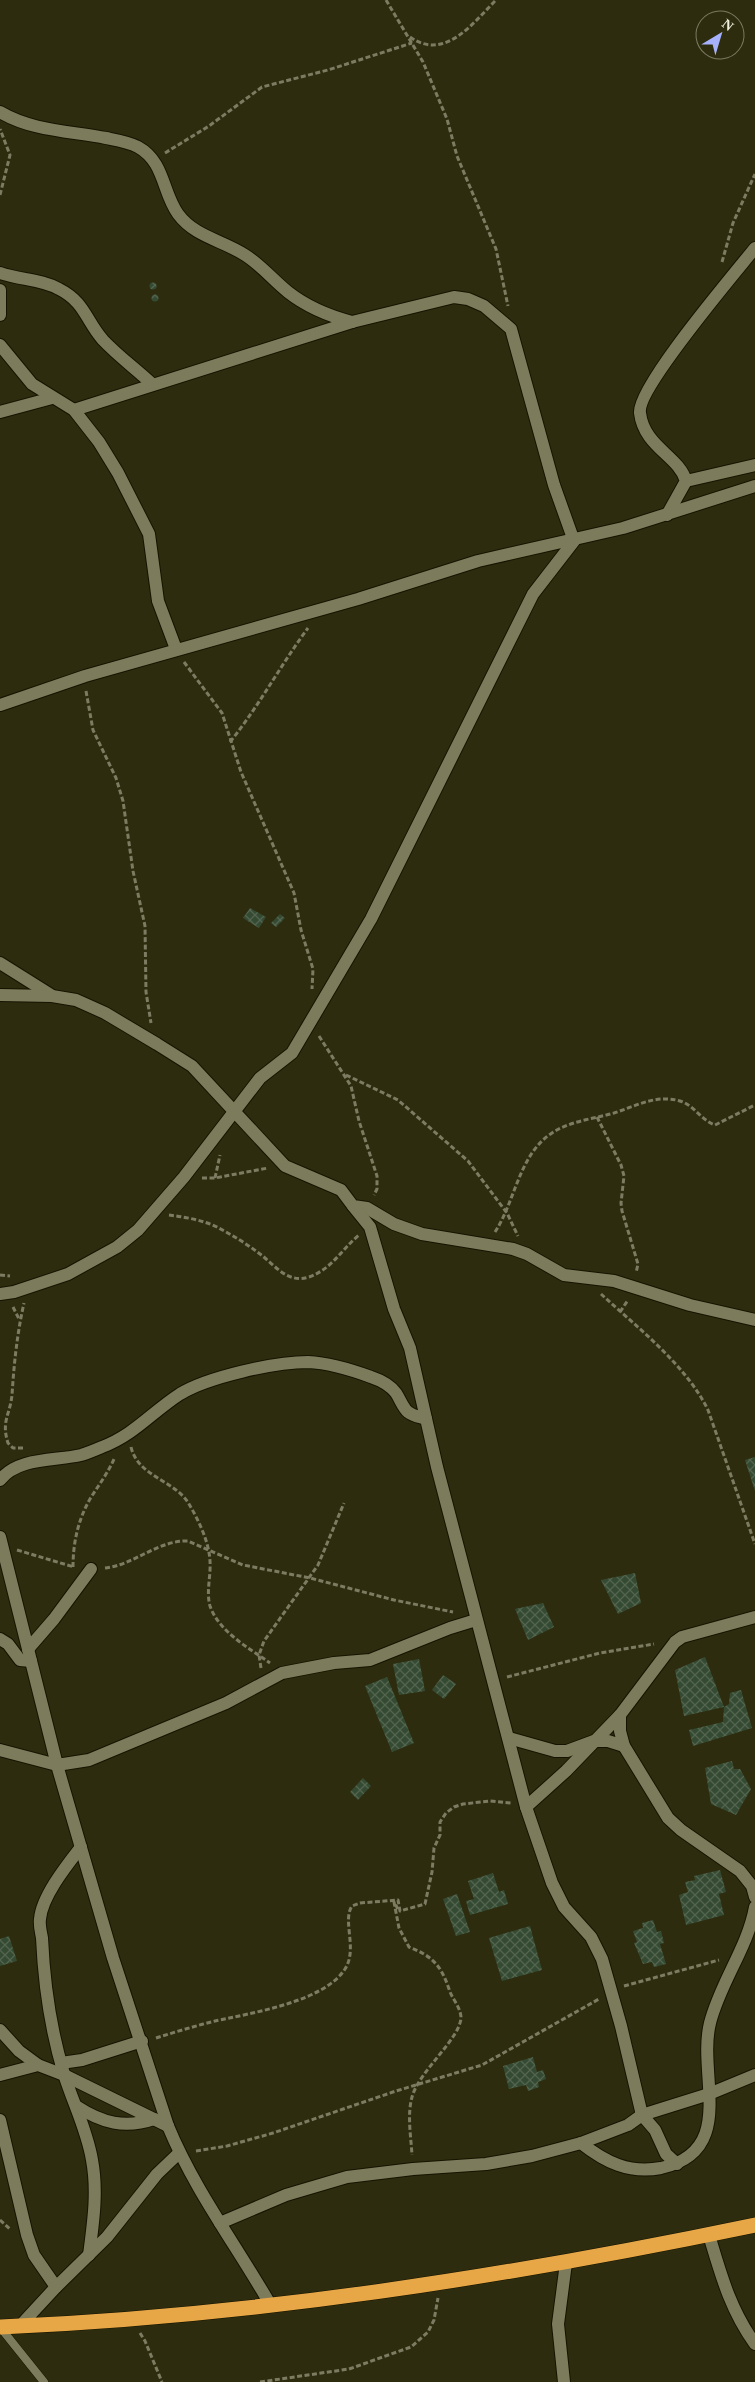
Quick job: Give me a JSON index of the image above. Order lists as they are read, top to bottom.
{
  "north": "top right"
}
